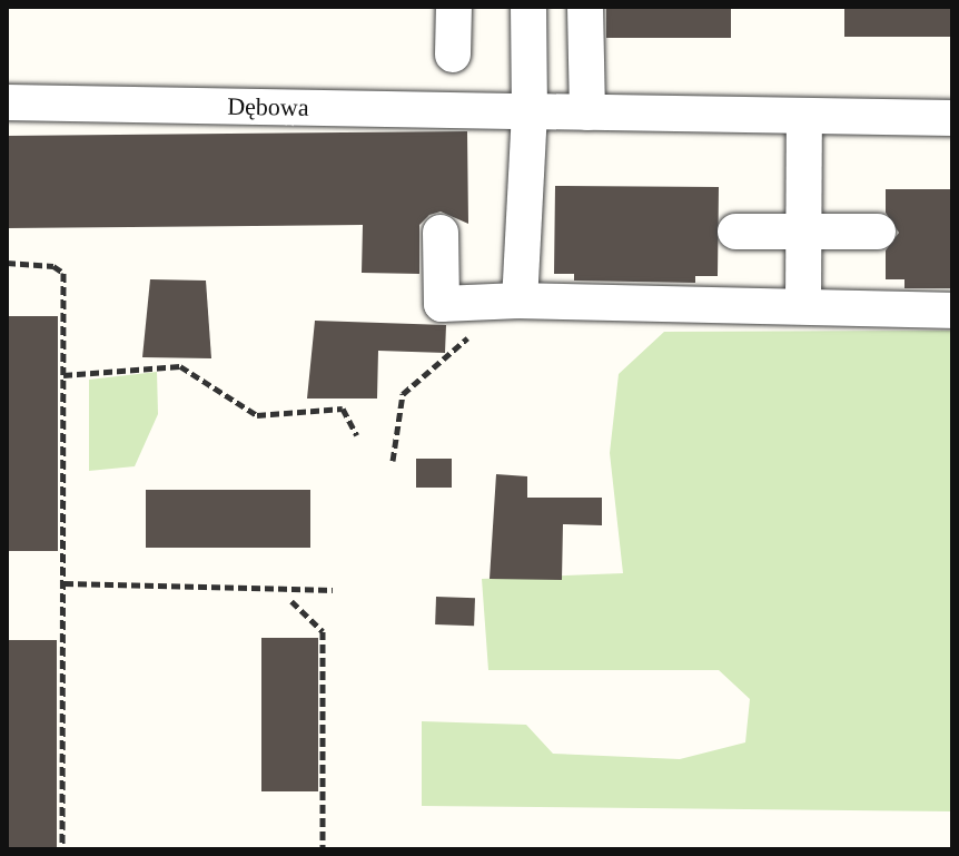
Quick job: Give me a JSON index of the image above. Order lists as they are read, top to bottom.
{
  "streets": {
    "street": ["Dębowa"]
  }
}
